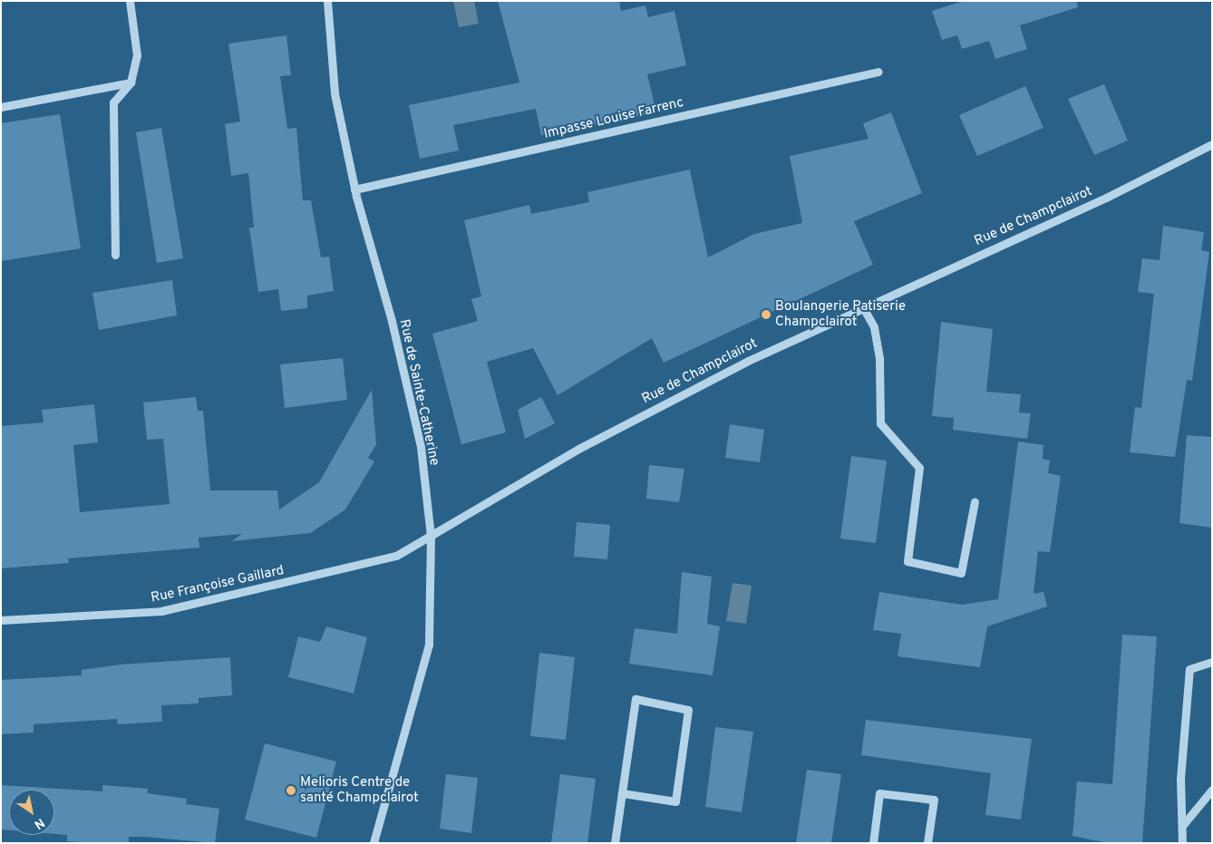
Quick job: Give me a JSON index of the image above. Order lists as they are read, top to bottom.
{
  "streets": {
    "street": [
      "Impasse Louise Farrenc",
      "Rue de Champclairot",
      "Rue de Sainte-Catherine",
      "Rue Françoise Gaillard"
    ]
  },
  "crossings": [
    ["Impasse Louise Farrenc", "Rue de Sainte-Catherine"],
    ["Rue de Champclairot", "Rue de Sainte-Catherine"],
    ["Rue de Champclairot", "Rue Françoise Gaillard"],
    ["Rue de Sainte-Catherine", "Rue Françoise Gaillard"]
  ],
  "places": ["Boulangerie Patiserie Champclairot", "Melioris Centre de santé Champclairot"],
  "north": "bottom right"
}
